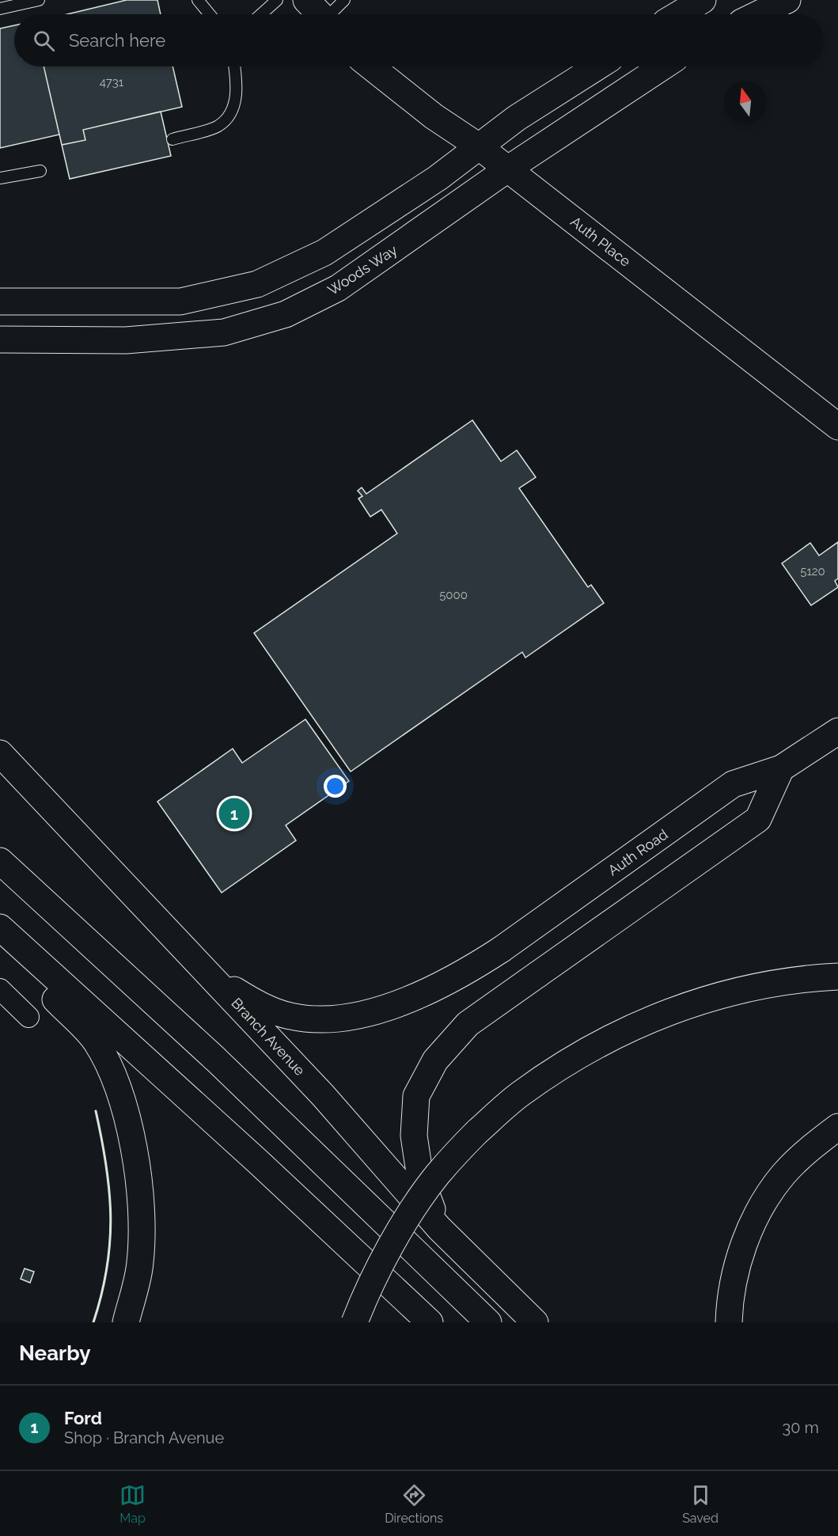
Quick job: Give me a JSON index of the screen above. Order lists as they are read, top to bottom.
{
  "streets": {
    "main road": [
      "Auth Place",
      "Woods Way",
      "Auth Road",
      "Branch Avenue"
    ]
  },
  "crossings": [
    ["Auth Place", "Woods Way"],
    ["Auth Road", "Branch Avenue"]
  ],
  "house_numbers": ["4731", "5120", "5000"],
  "north": "top",
  "page": {
    "search": "Search here",
    "pins": "1",
    "heading": "Nearby",
    "list": [
      {
        "mark": "1",
        "name": "Ford",
        "note": "Shop · Branch Avenue",
        "value": "30 m"
      }
    ],
    "nav": ["Map", "Directions", "Saved"]
  }
}
